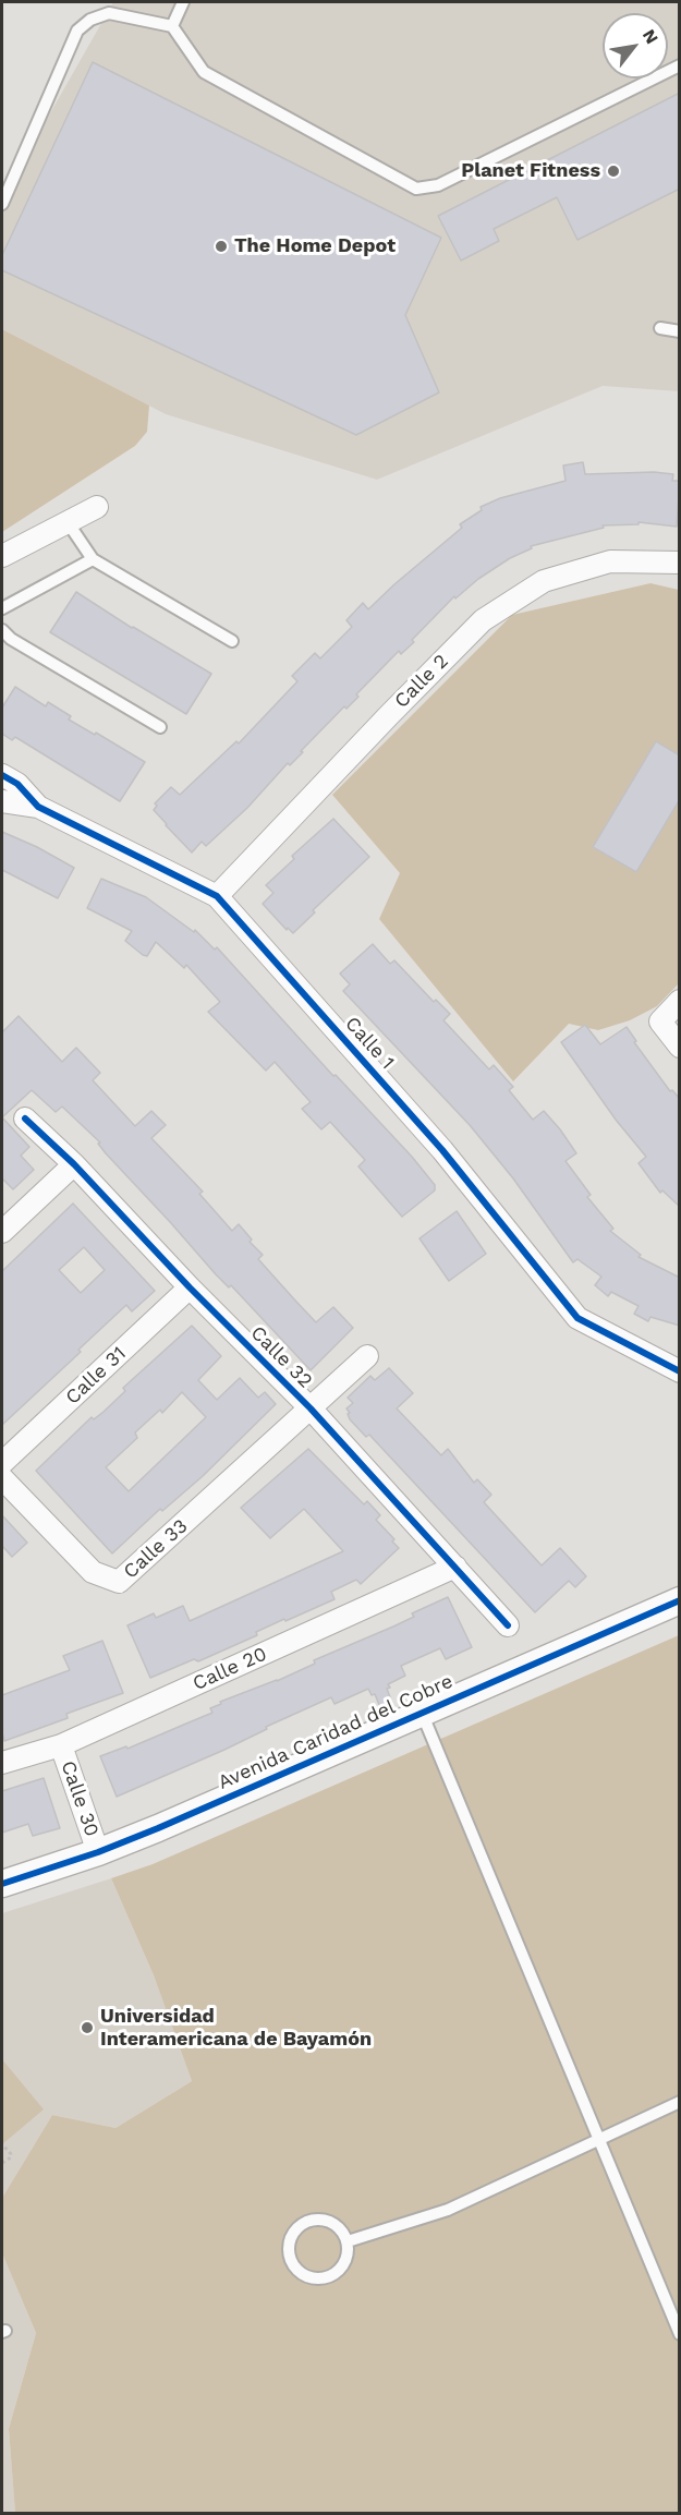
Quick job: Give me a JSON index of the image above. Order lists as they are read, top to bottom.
{
  "streets": {
    "street": [
      "Calle 2",
      "Calle 1",
      "Calle 32",
      "Calle 31",
      "Calle 33",
      "Calle 20",
      "Avenida Caridad del Cobre",
      "Calle 30"
    ]
  },
  "crossings": [
    ["Calle 2", "Calle 1"],
    ["Calle 32", "Calle 31"],
    ["Calle 32", "Calle 33"],
    ["Calle 32", "Calle 20"],
    ["Calle 20", "Calle 30"],
    ["Avenida Caridad del Cobre", "Calle 30"]
  ],
  "places": ["Planet Fitness", "The Home Depot", "Universidad Interamericana de Bayamón"],
  "north": "top right"
}
